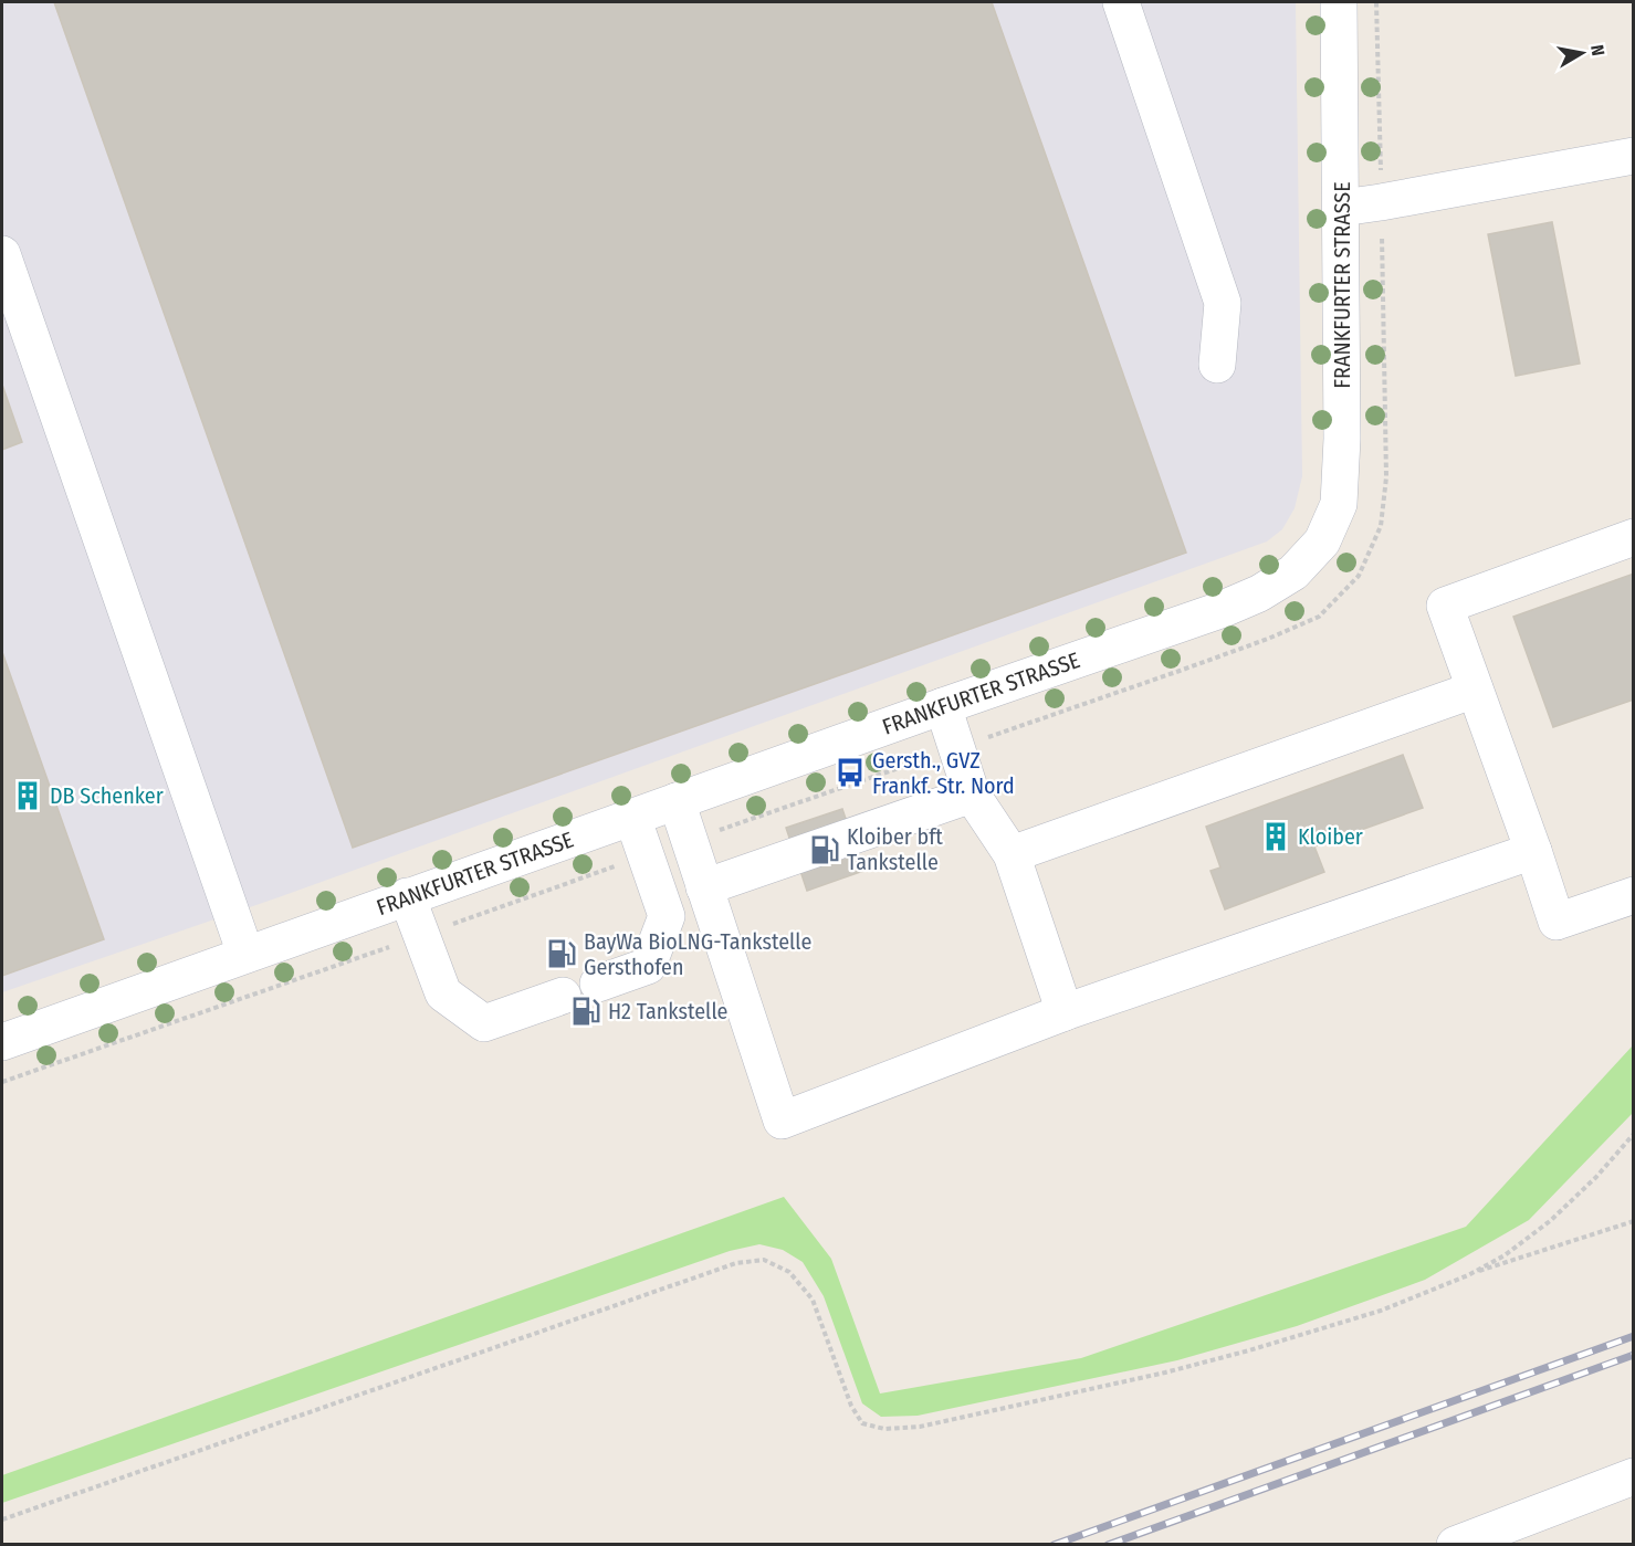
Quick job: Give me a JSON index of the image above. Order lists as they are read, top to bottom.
{
  "streets": {
    "street": ["FRANKFURTER STRASSE"]
  },
  "places": {
    "bus stop": ["Gersth., GVZ Frankf. Str. Nord"],
    "building": ["DB Schenker", "Kloiber"],
    "fuel station": ["Kloiber bft Tankstelle", "BayWa BioLNG-Tankstelle Gersthofen", "H2 Tankstelle"]
  },
  "north": "right"
}
